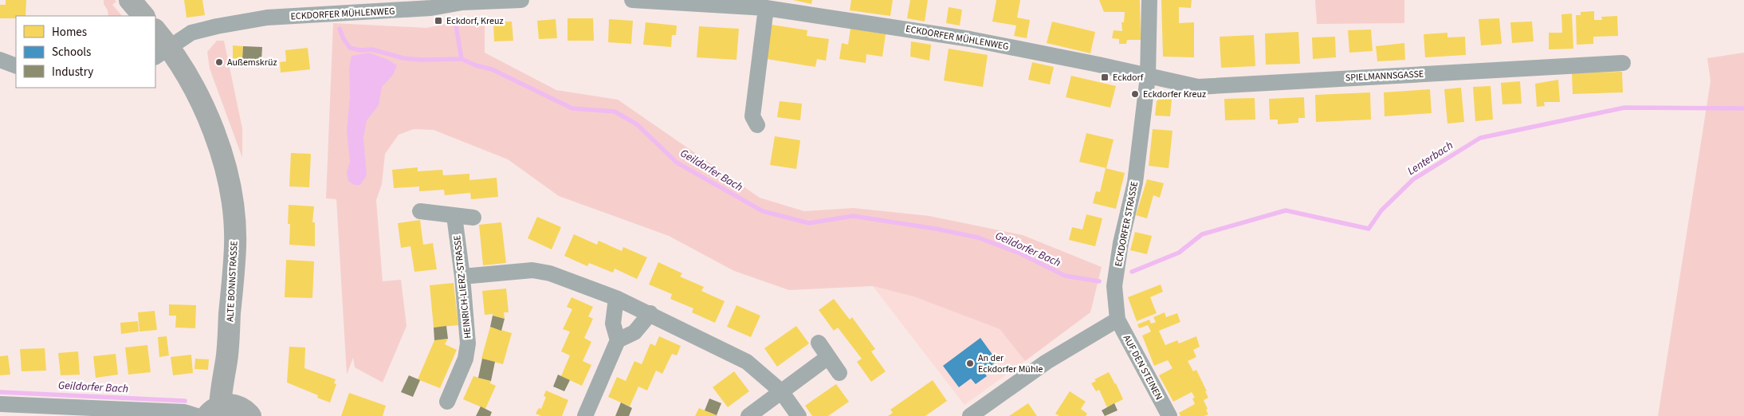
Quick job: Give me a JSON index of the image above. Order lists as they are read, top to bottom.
{
  "streets": {
    "main road": ["ALTE BONNSTRASSE"],
    "street": [
      "ECKDORFER MÜHLENWEG",
      "SPIELMANNSGASSE",
      "ECKDORFER STRASSE",
      "HEINRICH-LIERZ-STRASSE",
      "AUF DEN STEINEN"
    ]
  },
  "crossings": [
    ["ECKDORFER MÜHLENWEG", "SPIELMANNSGASSE"],
    ["ECKDORFER MÜHLENWEG", "ECKDORFER STRASSE"],
    ["ECKDORFER MÜHLENWEG", "ALTE BONNSTRASSE"],
    ["SPIELMANNSGASSE", "ECKDORFER STRASSE"],
    ["ECKDORFER STRASSE", "AUF DEN STEINEN"]
  ],
  "water": ["Lenterbach", "Geildorfer Bach"],
  "places": {
    "transit": ["Eckdorf, Kreuz", "Eckdorf"],
    "other": ["Außemskrüz", "Eckdorfer Kreuz", "An der Eckdorfer Mühle"]
  },
  "legend": ["Homes", "Schools", "Industry"]
}
